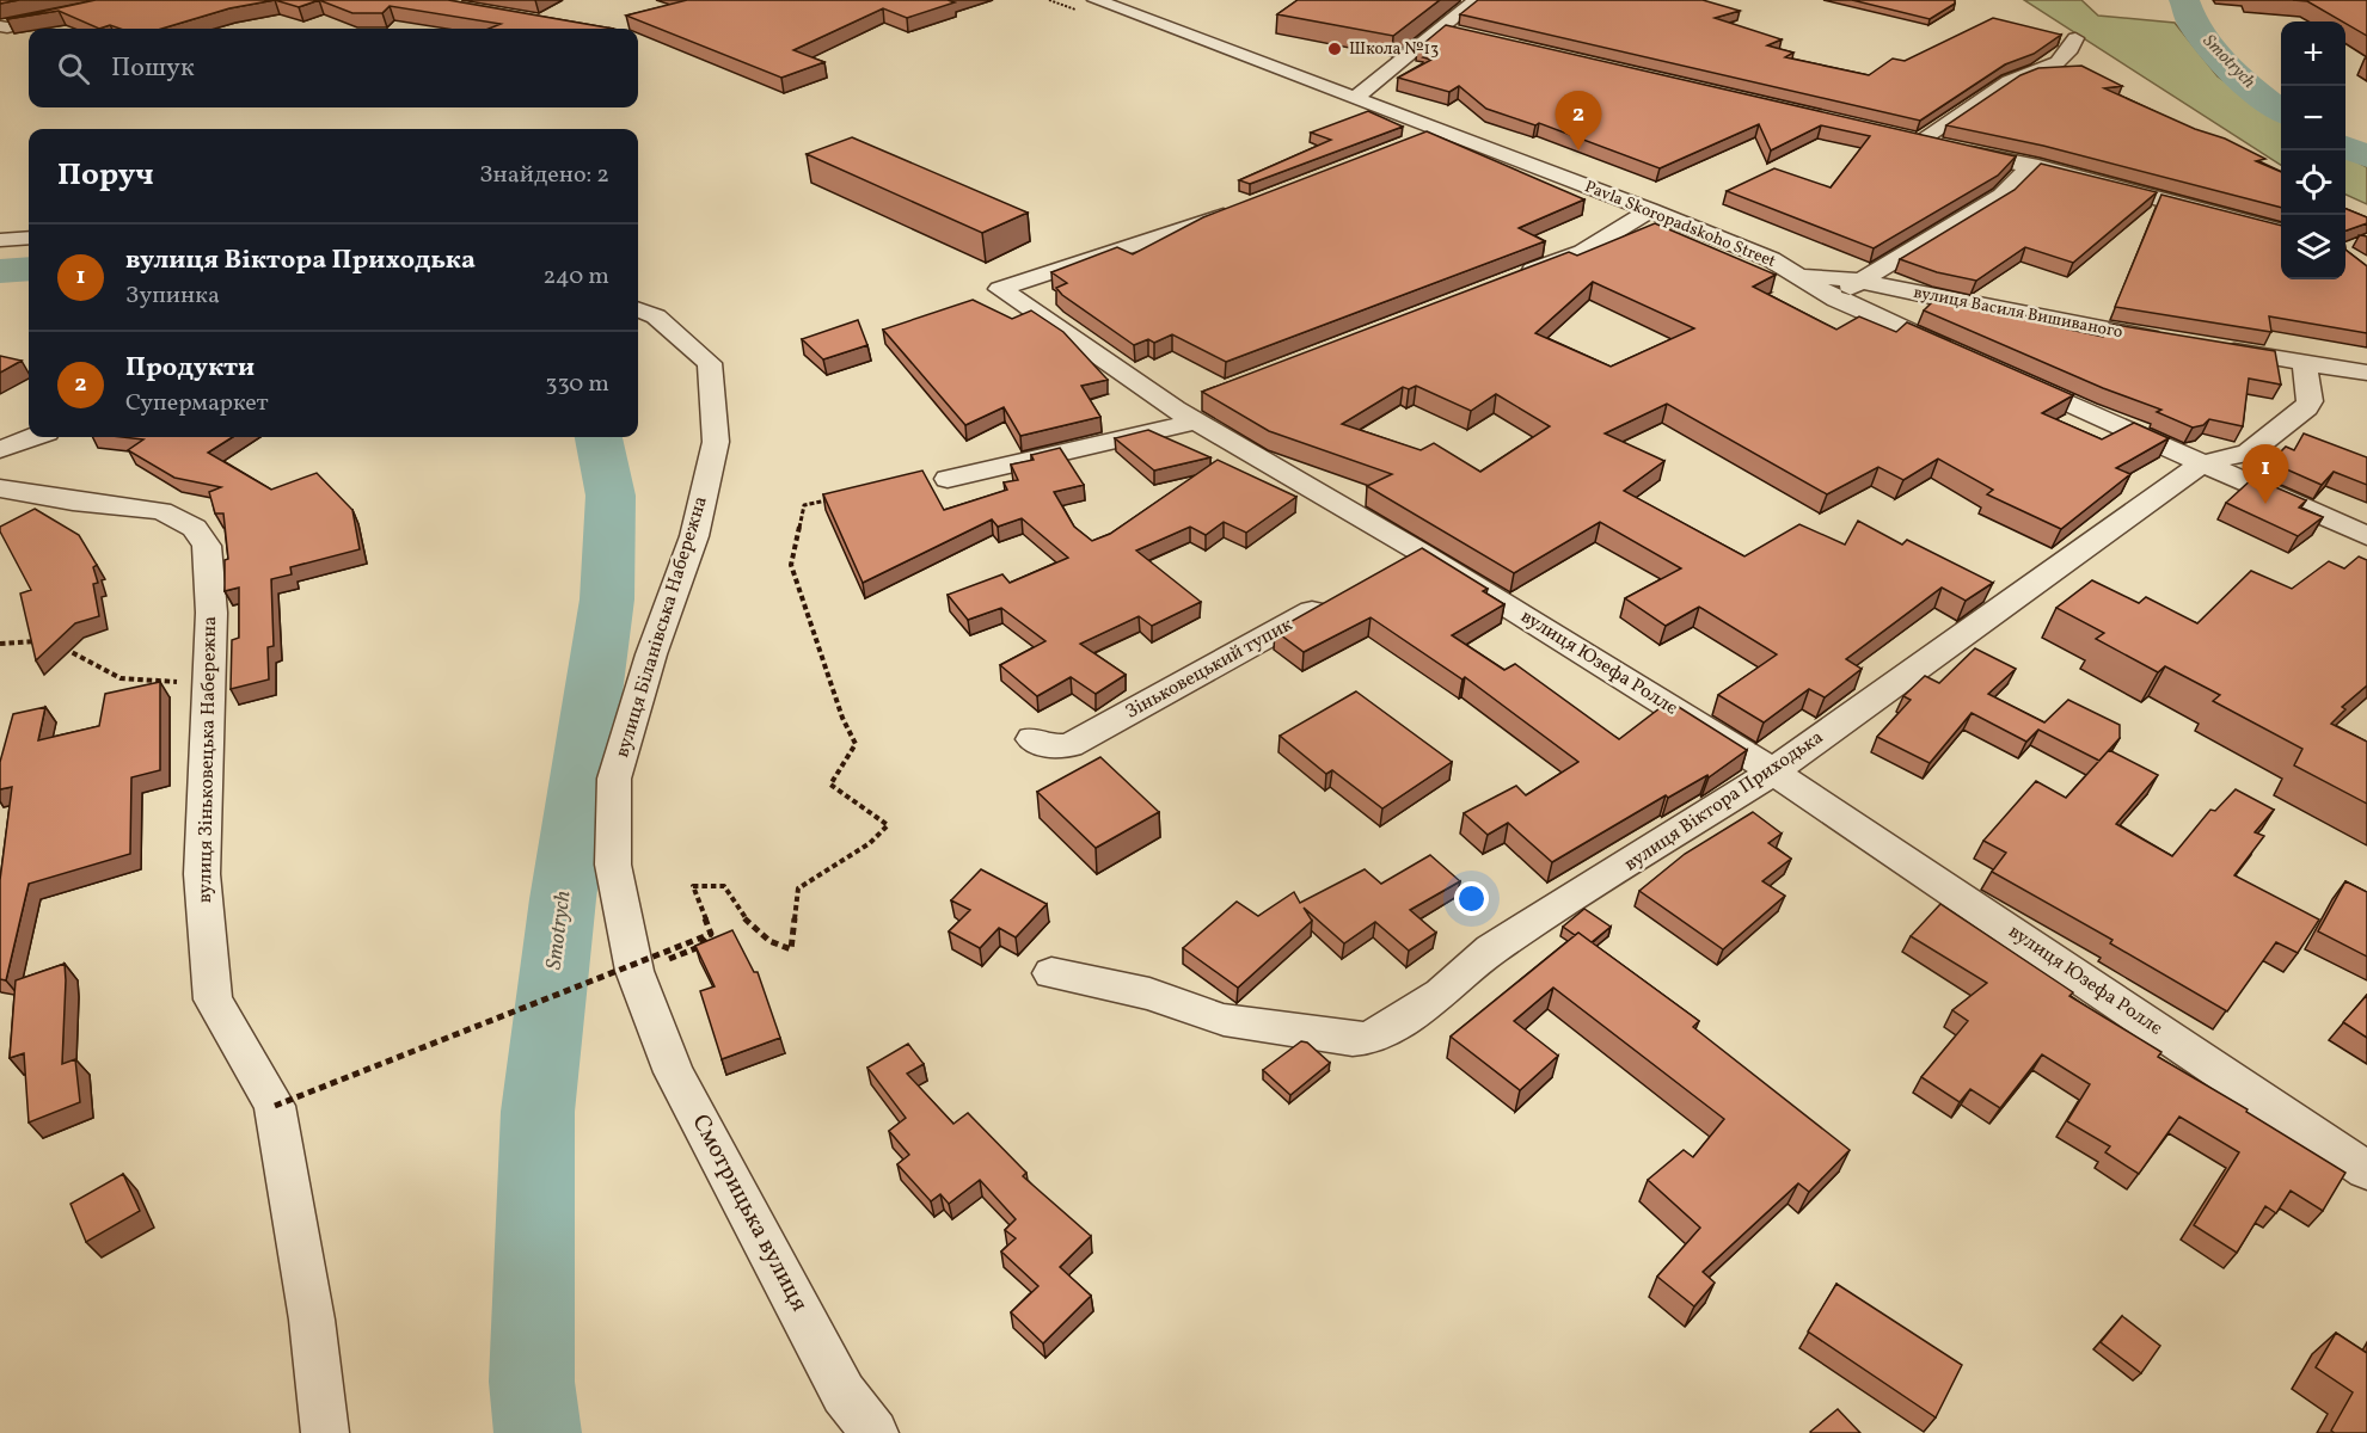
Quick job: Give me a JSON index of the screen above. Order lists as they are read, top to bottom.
{
  "streets": {
    "street": [
      "Pavla Skoropadskoho Street",
      "вулиця Василя Вишиваного",
      "вулиця Біланівська Набережна",
      "вулиця Юзефа Роллє",
      "Зіньковецький тупик",
      "вулиця Зіньковецька Набережна",
      "вулиця Віктора Приходька",
      "Смотрицька вулиця"
    ]
  },
  "crossings": [
    ["Pavla Skoropadskoho Street", "вулиця Василя Вишиваного"],
    ["вулиця Біланівська Набережна", "Смотрицька вулиця"],
    ["вулиця Юзефа Роллє", "вулиця Віктора Приходька"]
  ],
  "water": ["Smotrych"],
  "places": ["Школа №13"],
  "page": {
    "map_buttons": ["+", "−"],
    "search": "Пошук",
    "pins": ["2", "1"],
    "heading": ["Поруч", "Знайдено: 2"],
    "list": [
      {
        "mark": "1",
        "name": "вулиця Віктора Приходька",
        "note": "Зупинка",
        "value": "240 m"
      },
      {
        "mark": "2",
        "name": "Продукти",
        "note": "Супермаркет",
        "value": "330 m"
      }
    ]
  }
}
